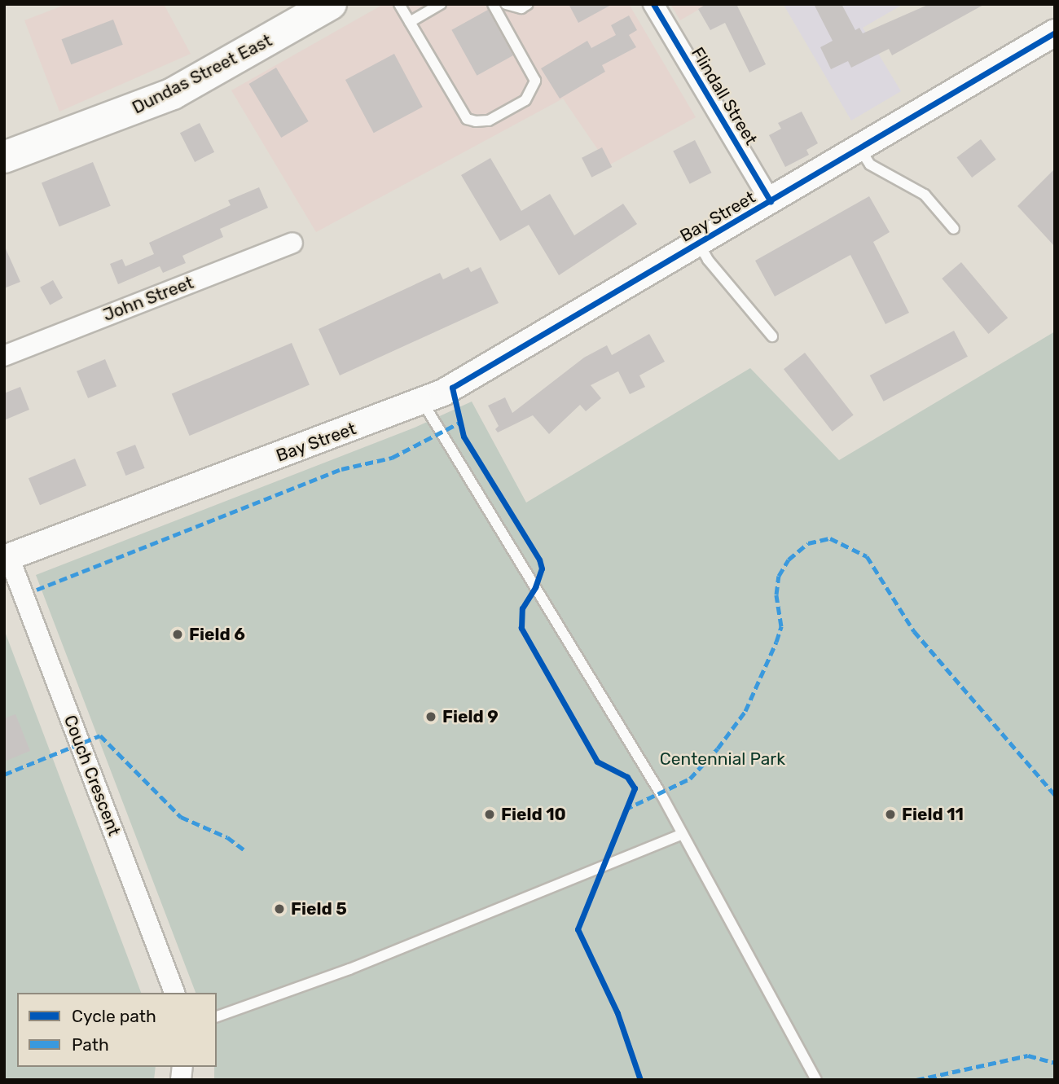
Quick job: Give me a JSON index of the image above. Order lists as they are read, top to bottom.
{
  "streets": {
    "main road": ["Dundas Street East"],
    "street": [
      "Flindall Street",
      "Bay Street",
      "John Street",
      "Couch Crescent"
    ]
  },
  "crossings": [
    ["Flindall Street", "Bay Street"],
    ["Bay Street", "Couch Crescent"]
  ],
  "parks": ["Centennial Park"],
  "places": [
    "Field 6",
    "Field 9",
    "Field 10",
    "Field 11",
    "Field 5"
  ],
  "legend": ["Cycle path", "Path"]
}
